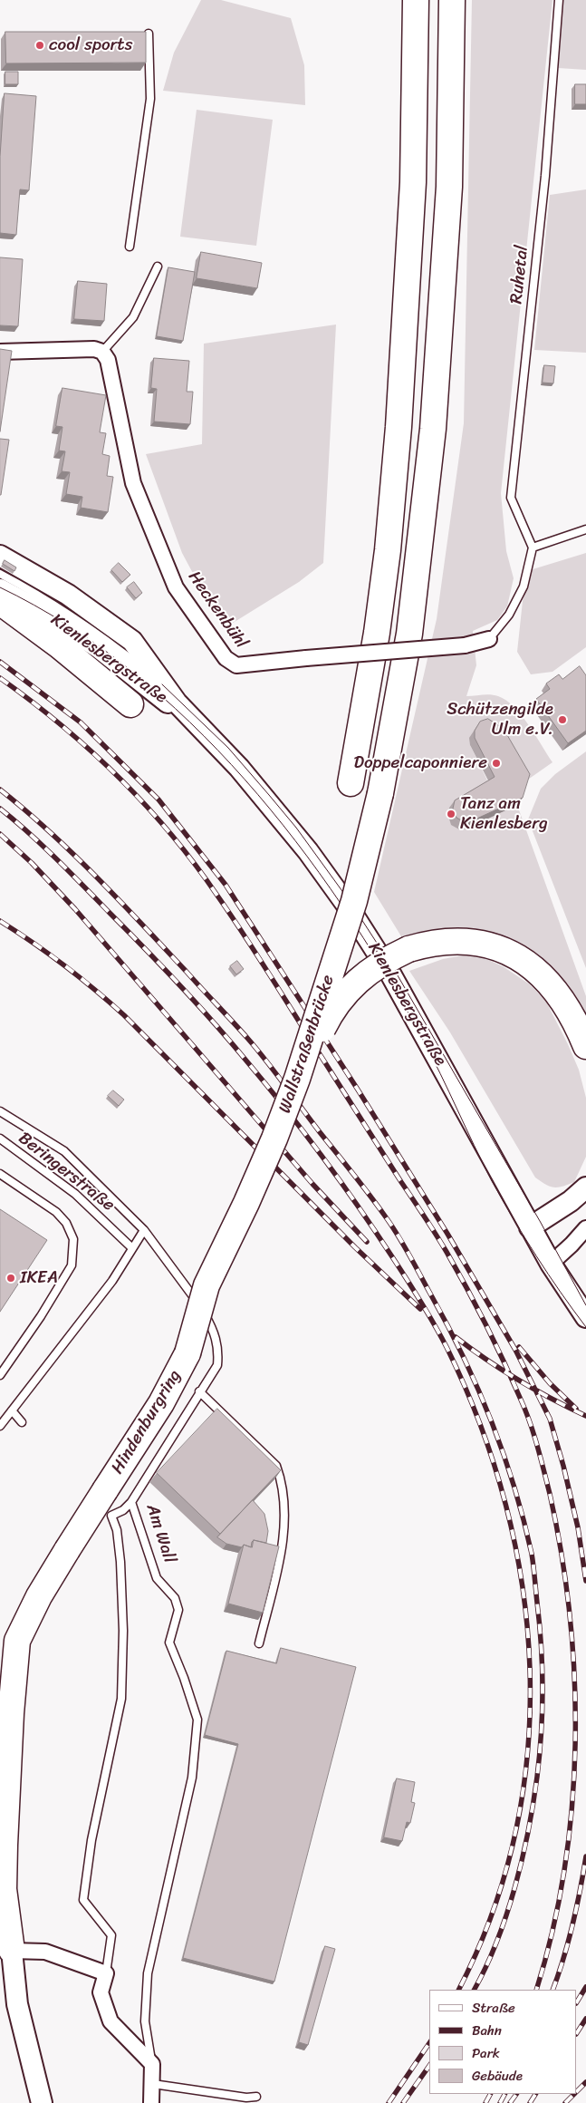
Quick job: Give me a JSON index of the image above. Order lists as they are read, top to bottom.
{
  "streets": {
    "highway": ["Wallstraßenbrücke", "Hindenburgring"],
    "street": ["Heckenbühl", "Kienlesbergstraße"],
    "lane": ["Ruhetal", "Beringerstraße", "Am Wall"]
  },
  "crossings": [
    ["Wallstraßenbrücke", "Hindenburgring"],
    ["Beringerstraße", "Am Wall"]
  ],
  "places": [
    "cool sports",
    "Schützengilde Ulm e.V.",
    "Doppelcaponniere",
    "Tanz am Kienlesberg",
    "IKEA"
  ],
  "legend": [
    "Straße",
    "Bahn",
    "Park",
    "Gebäude"
  ]
}
